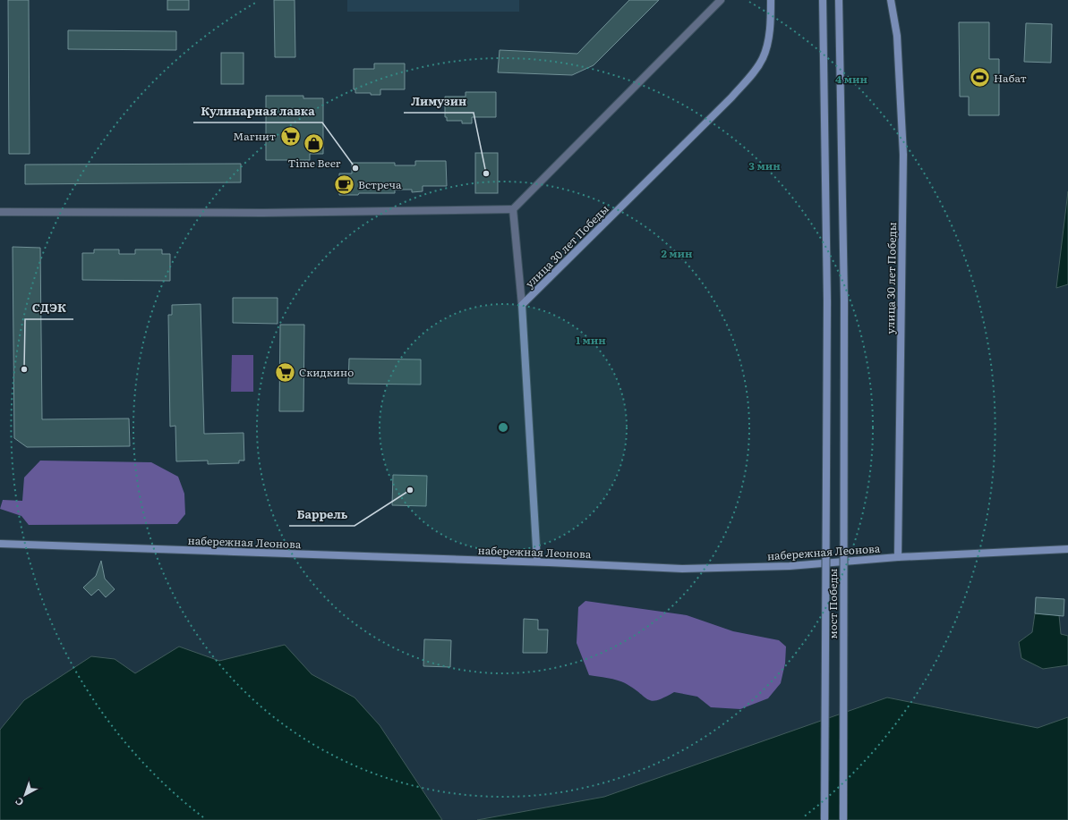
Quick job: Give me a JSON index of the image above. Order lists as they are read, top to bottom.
{
  "streets": {
    "main road": ["улица 30 лет Победы", "набережная Леонова", "мост Победы"]
  },
  "crossings": [
    ["улица 30 лет Победы", "набережная Леонова"]
  ],
  "places": {
    "sports": ["Набат"],
    "supermarket": ["Магнит", "Скидкино"],
    "shop": ["Time Beer"],
    "other": [
      "Кулинарная лавка",
      "Лимузин",
      "СДЭК",
      "Баррель"
    ],
    "cafe": ["Встреча"]
  },
  "north": "bottom left",
  "rings": [
    "4 мин",
    "3 мин",
    "2 мин",
    "1 мин"
  ]
}
